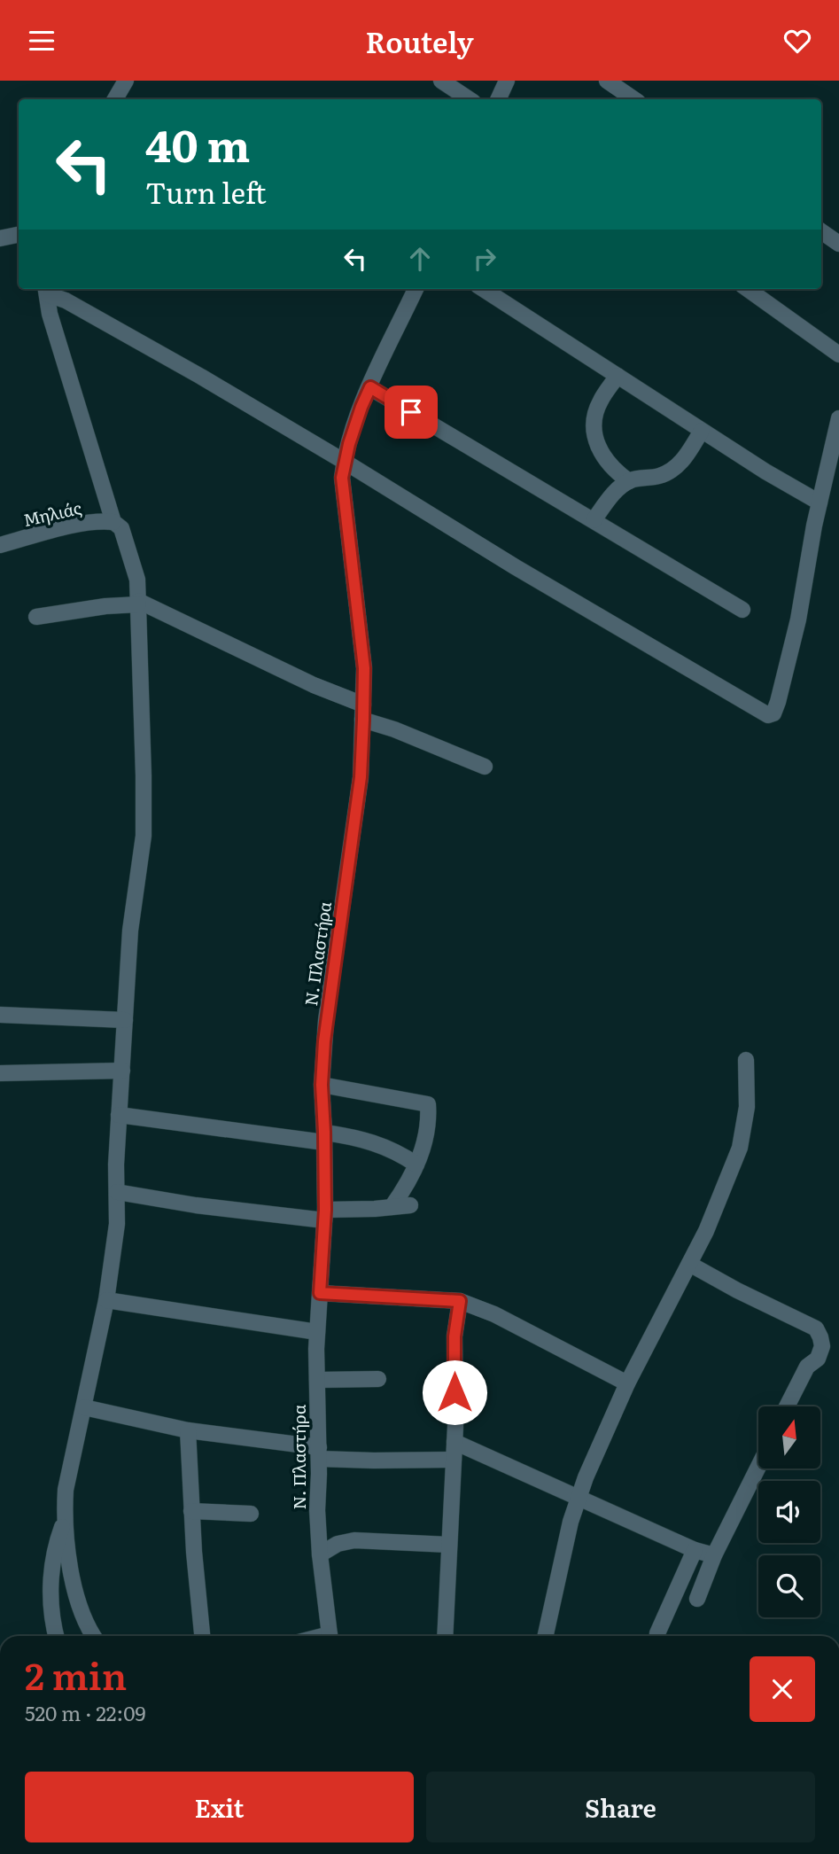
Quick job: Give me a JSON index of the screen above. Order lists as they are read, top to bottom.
{
  "streets": {
    "street": ["Μηλιάς", "Ν. Πλαστήρα"]
  },
  "north": "top",
  "page": {
    "header": "Routely",
    "turn": ["40 m", "Turn left"],
    "heading": ["2 min", "520 m · 22:09"],
    "buttons": ["Exit", "Share"]
  }
}
